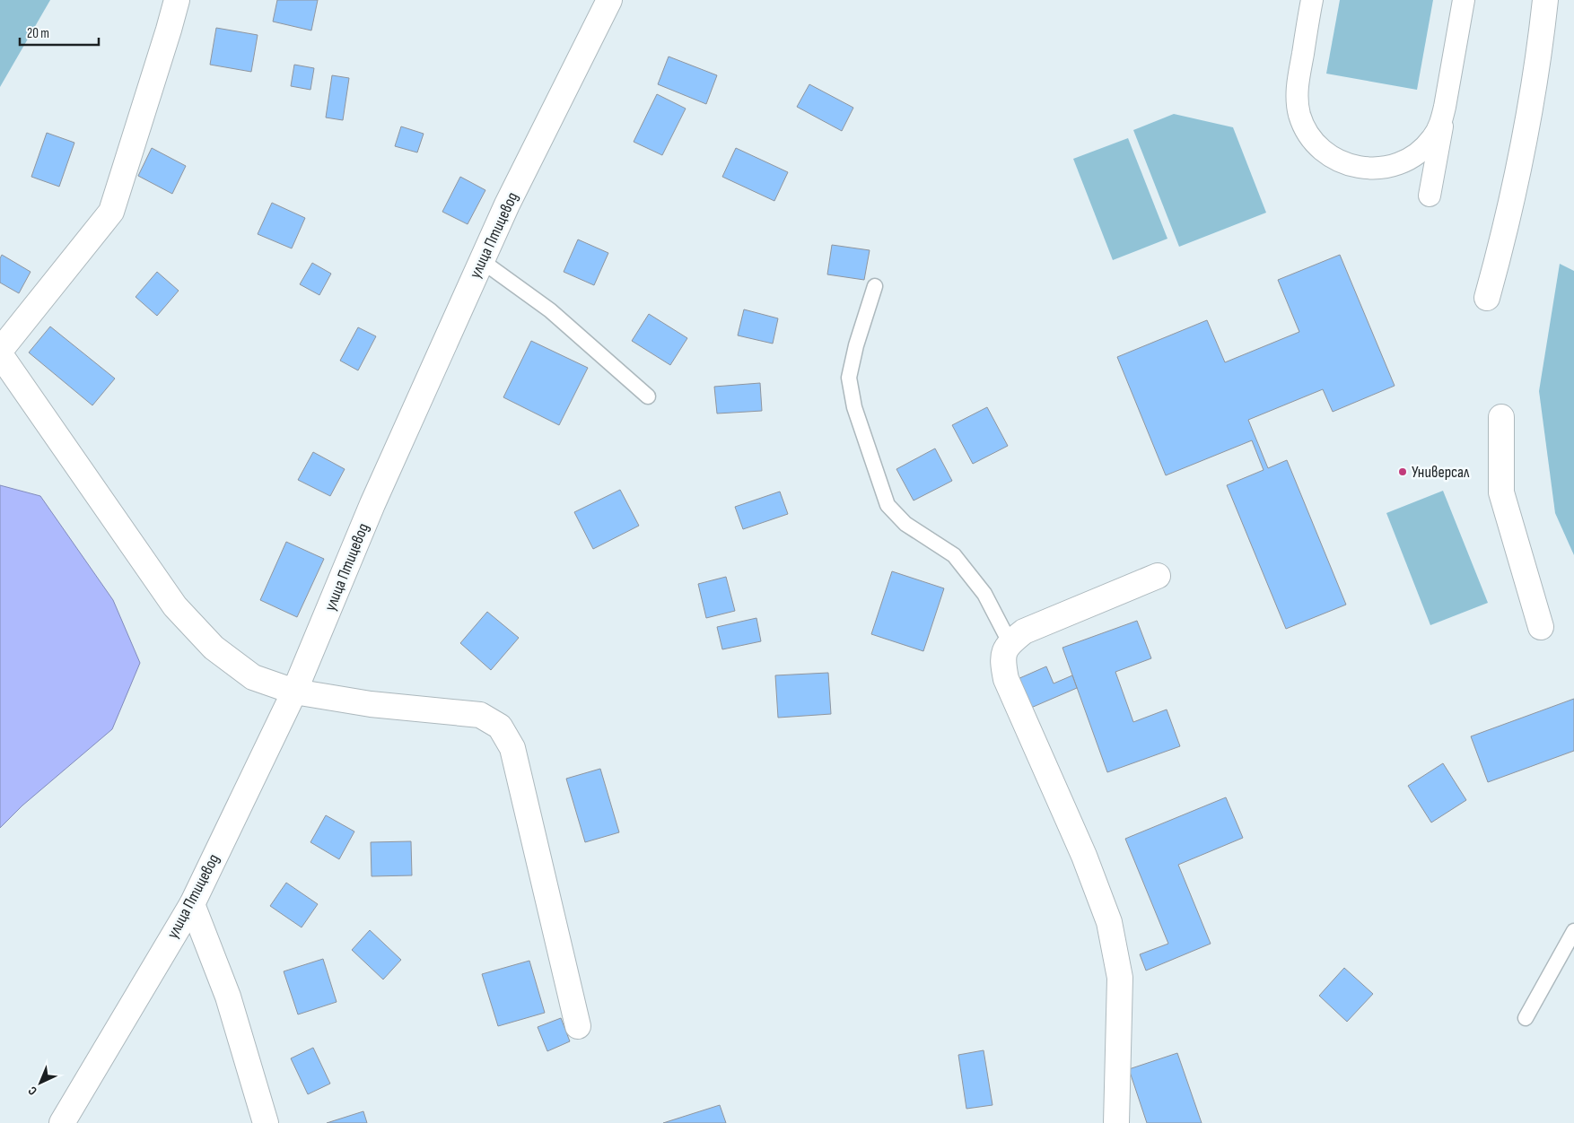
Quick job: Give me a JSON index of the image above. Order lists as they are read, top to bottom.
{
  "streets": {
    "street": ["улица Птицевод"]
  },
  "places": ["Универсал"],
  "scale_bar": "20 m",
  "north": "bottom left"
}
